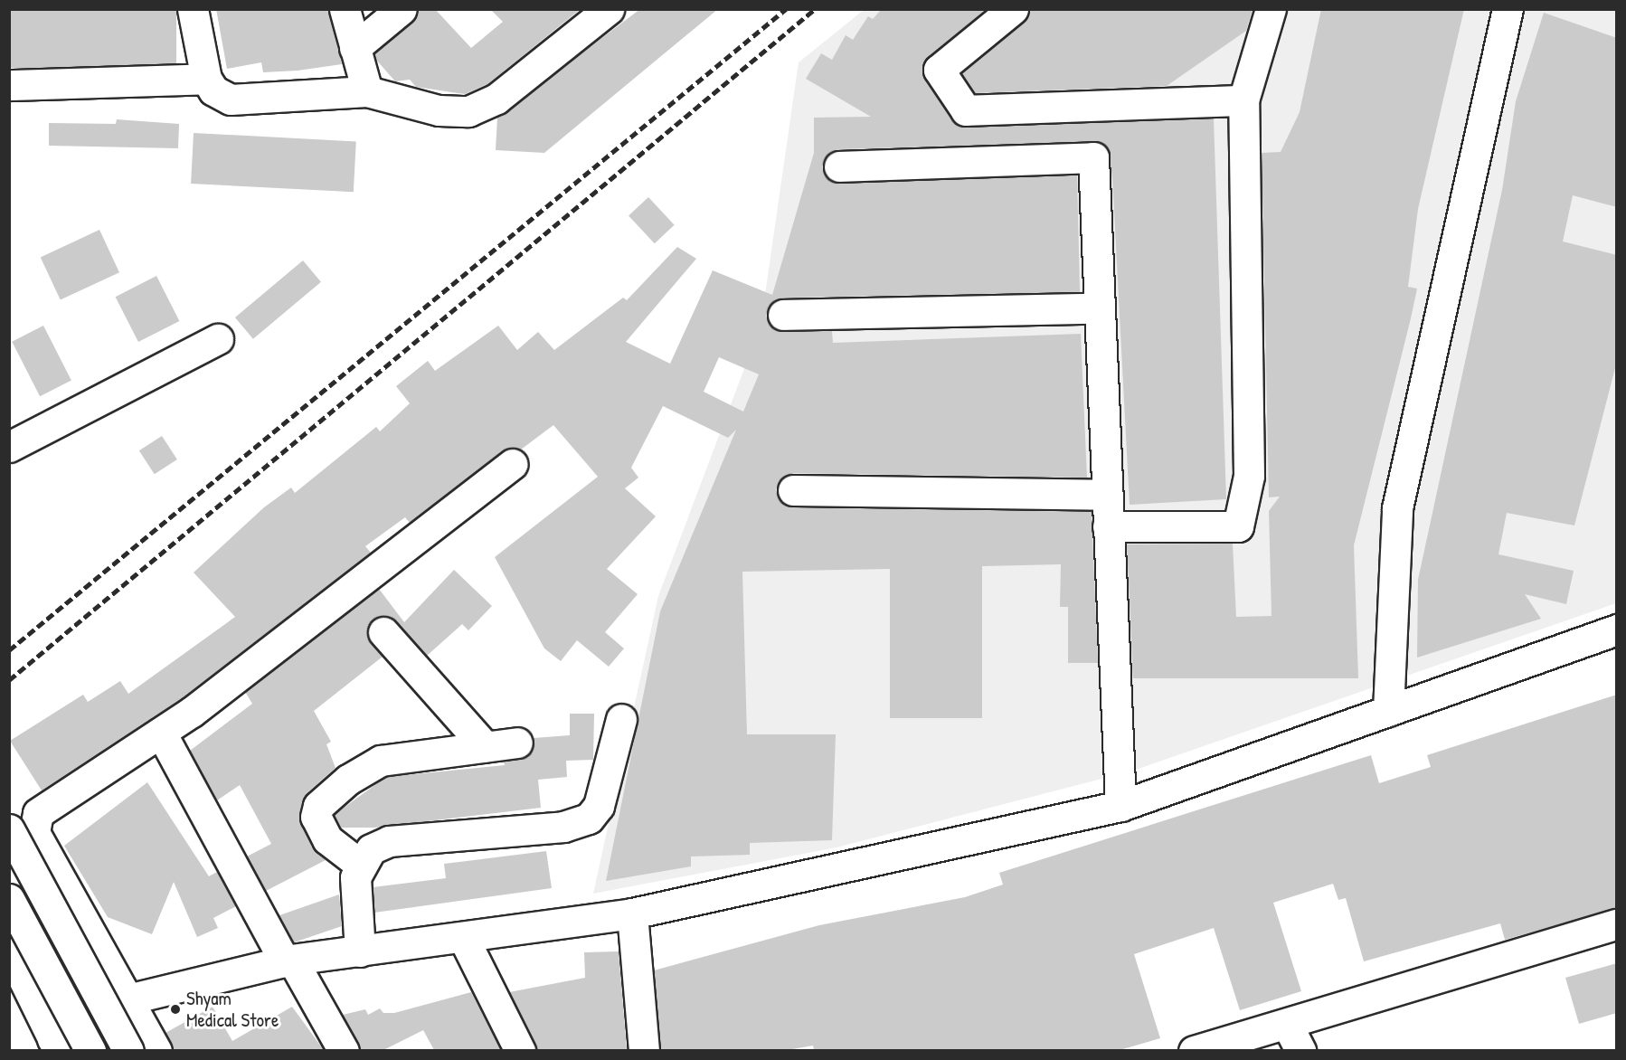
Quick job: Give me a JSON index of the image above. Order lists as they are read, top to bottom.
{
  "places": ["Shyam Medical Store"]
}
